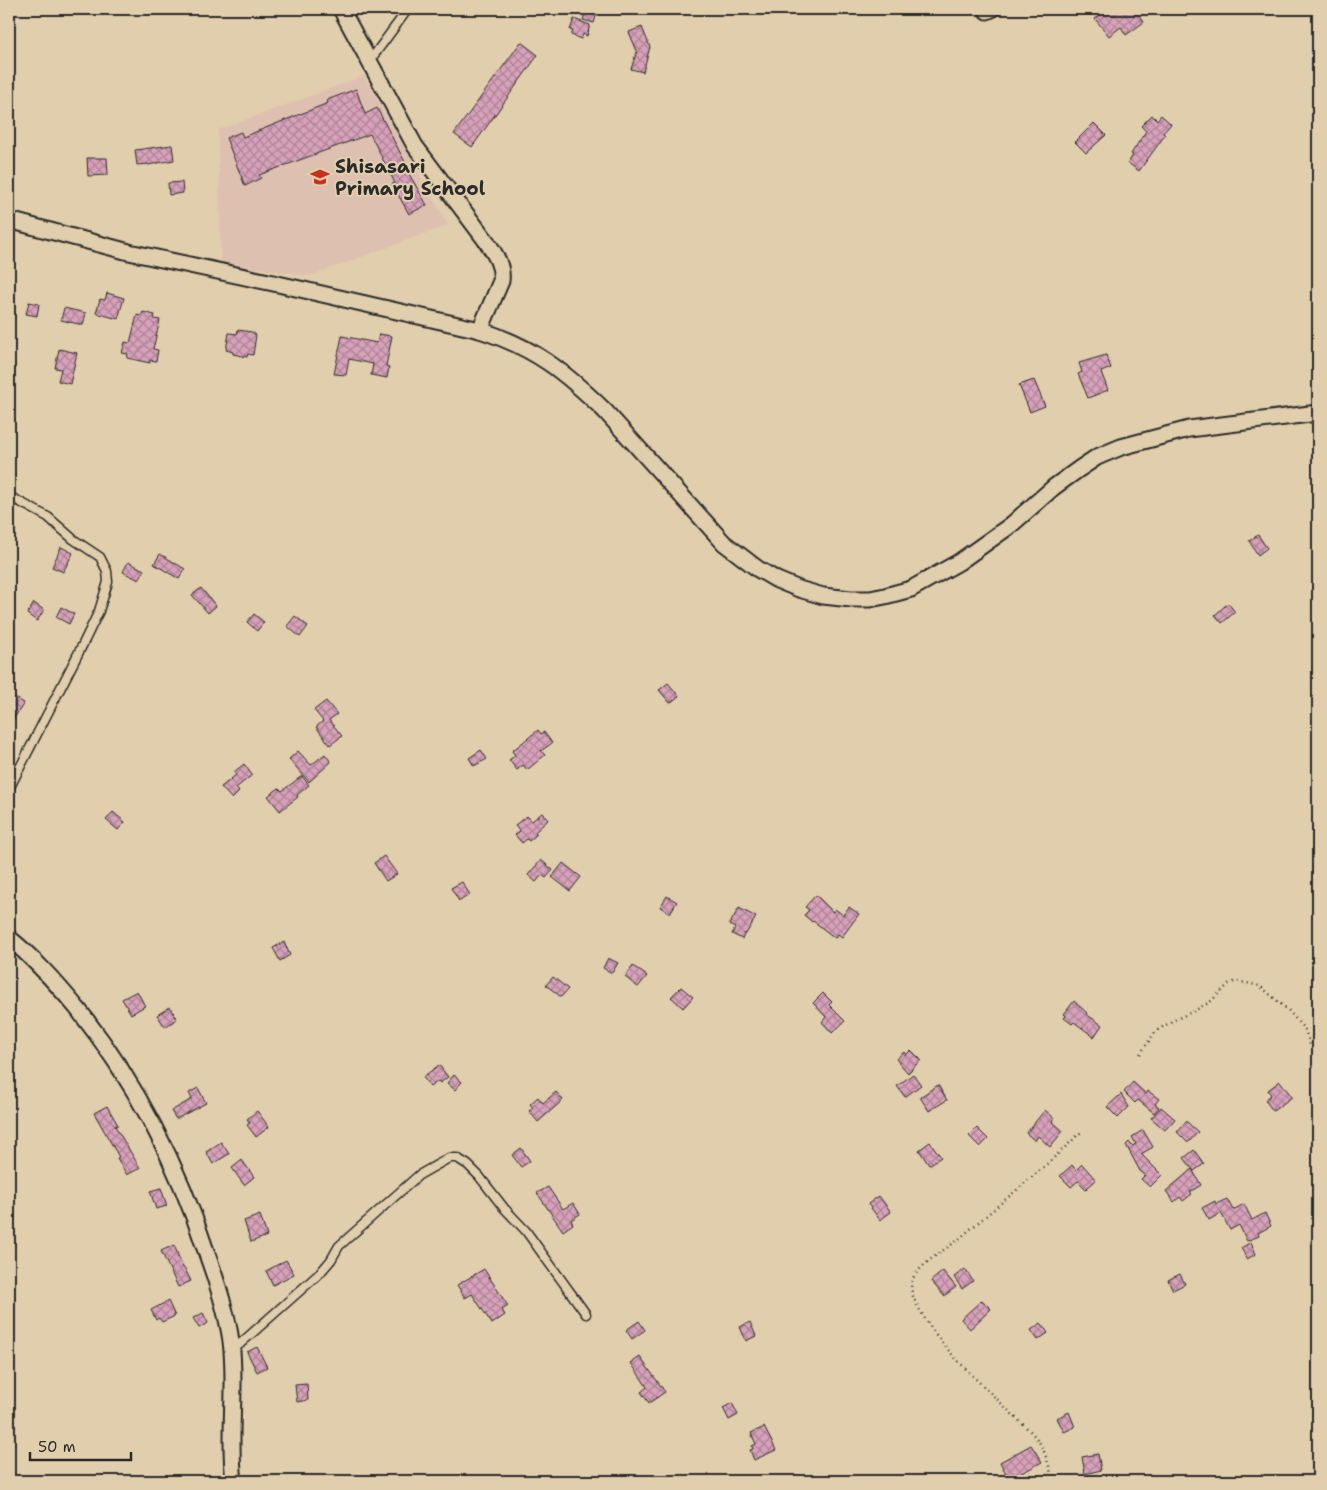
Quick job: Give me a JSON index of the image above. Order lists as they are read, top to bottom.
{
  "places": {
    "school or university": ["Shisasari Primary School"]
  },
  "scale_bar": "50 m"
}
